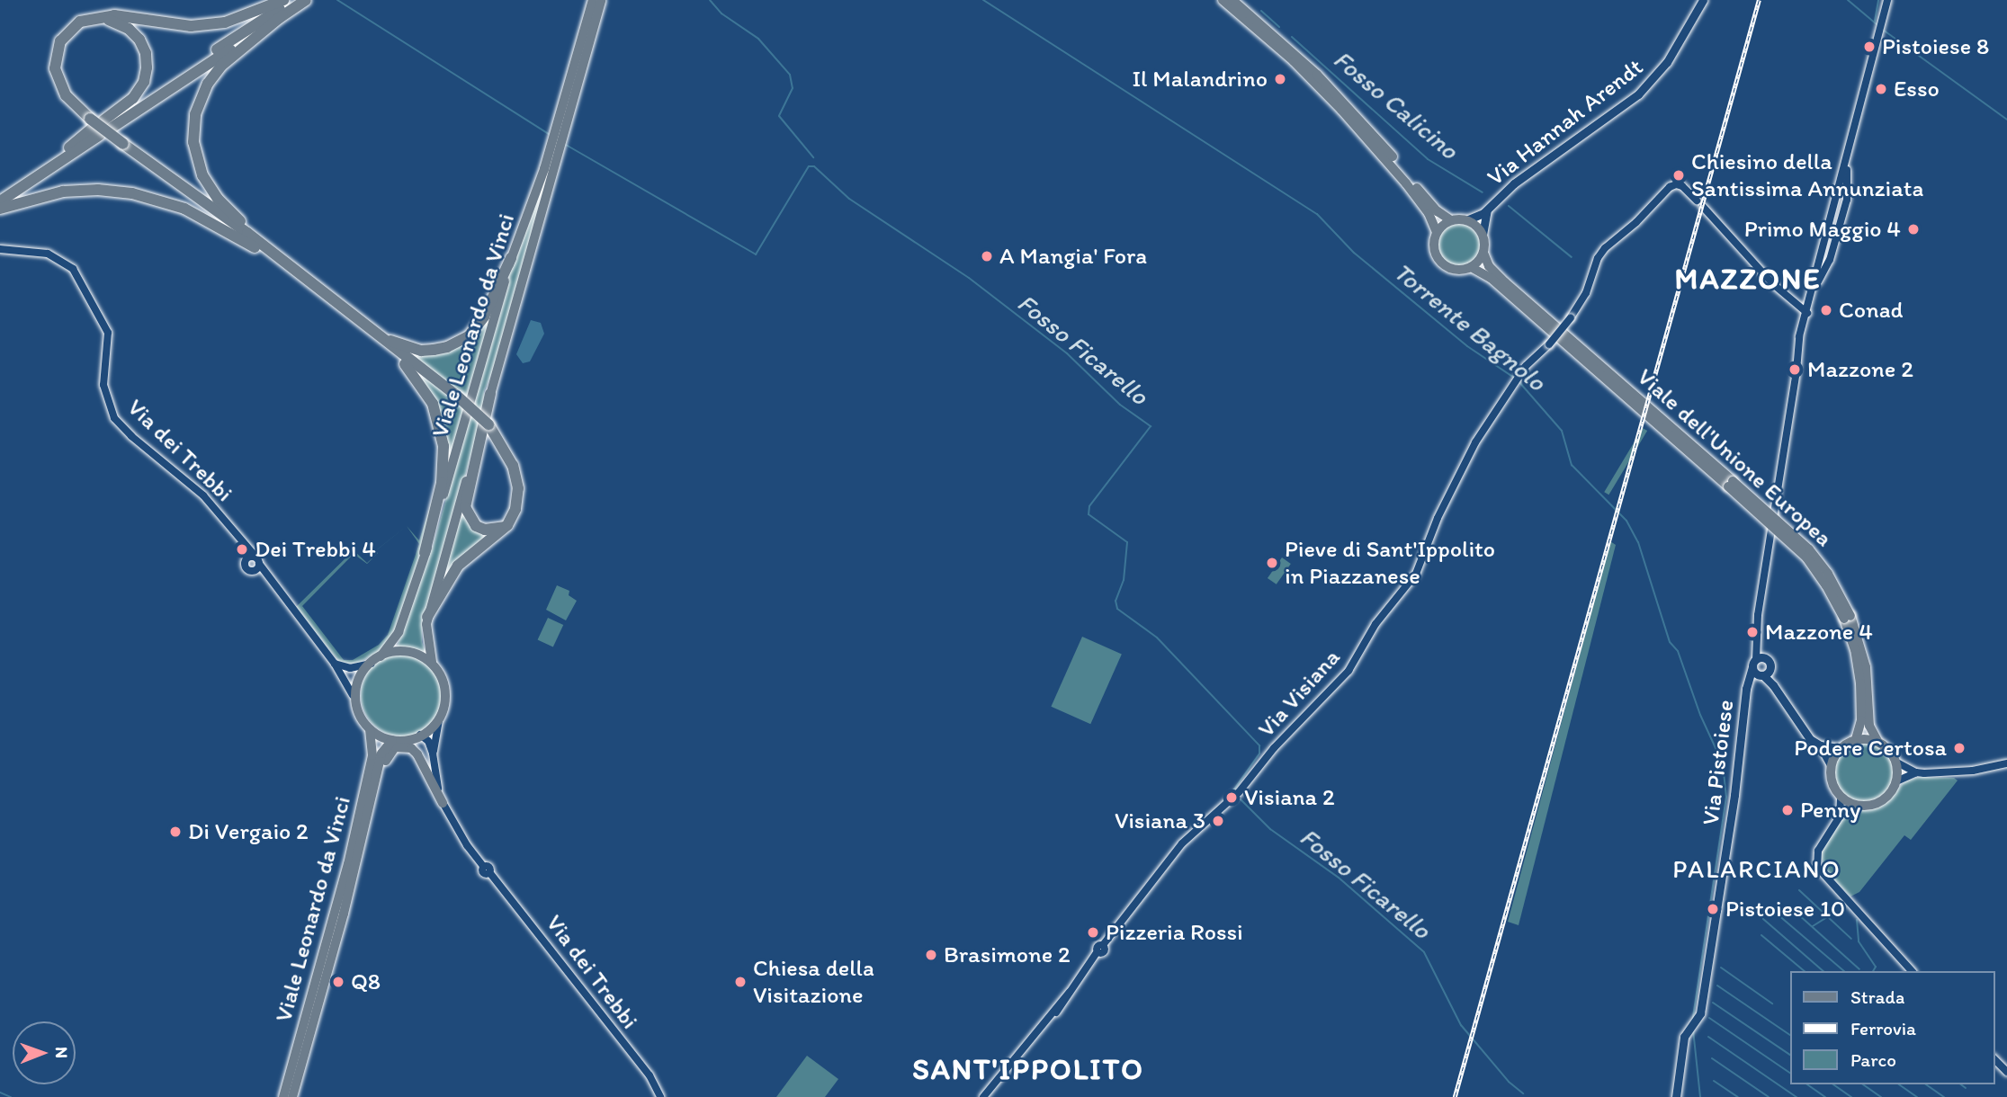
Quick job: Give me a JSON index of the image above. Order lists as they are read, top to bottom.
{
  "streets": {
    "main road": [
      "Via Hannah Arendt",
      "Viale Leonardo da Vinci",
      "Viale dell'Unione Europea",
      "Via Pistoiese"
    ],
    "street": ["Via dei Trebbi", "Via Visiana"]
  },
  "crossings": [
    ["Via Visiana", "Via Pistoiese"]
  ],
  "districts": ["MAZZONE", "PALARCIANO", "SANT'IPPOLITO"],
  "water": ["Fosso Calicino", "Torrente Bagnolo", "Fosso Ficarello"],
  "places": [
    "Pistoiese 8",
    "Il Malandrino",
    "Esso",
    "Chiesino della Santissima Annunziata",
    "Primo Maggio 4",
    "A Mangia' Fora",
    "Conad",
    "Mazzone 2",
    "Dei Trebbi 4",
    "Pieve di Sant'Ippolito in Piazzanese",
    "Mazzone 4",
    "Podere Certosa",
    "Visiana 2",
    "Penny",
    "Visiana 3",
    "Di Vergaio 2",
    "Pistoiese 10",
    "Pizzeria Rossi",
    "Brasimone 2",
    "Q8",
    "Chiesa della Visitazione"
  ],
  "legend": ["Strada", "Ferrovia", "Parco"],
  "north": "right"
}
